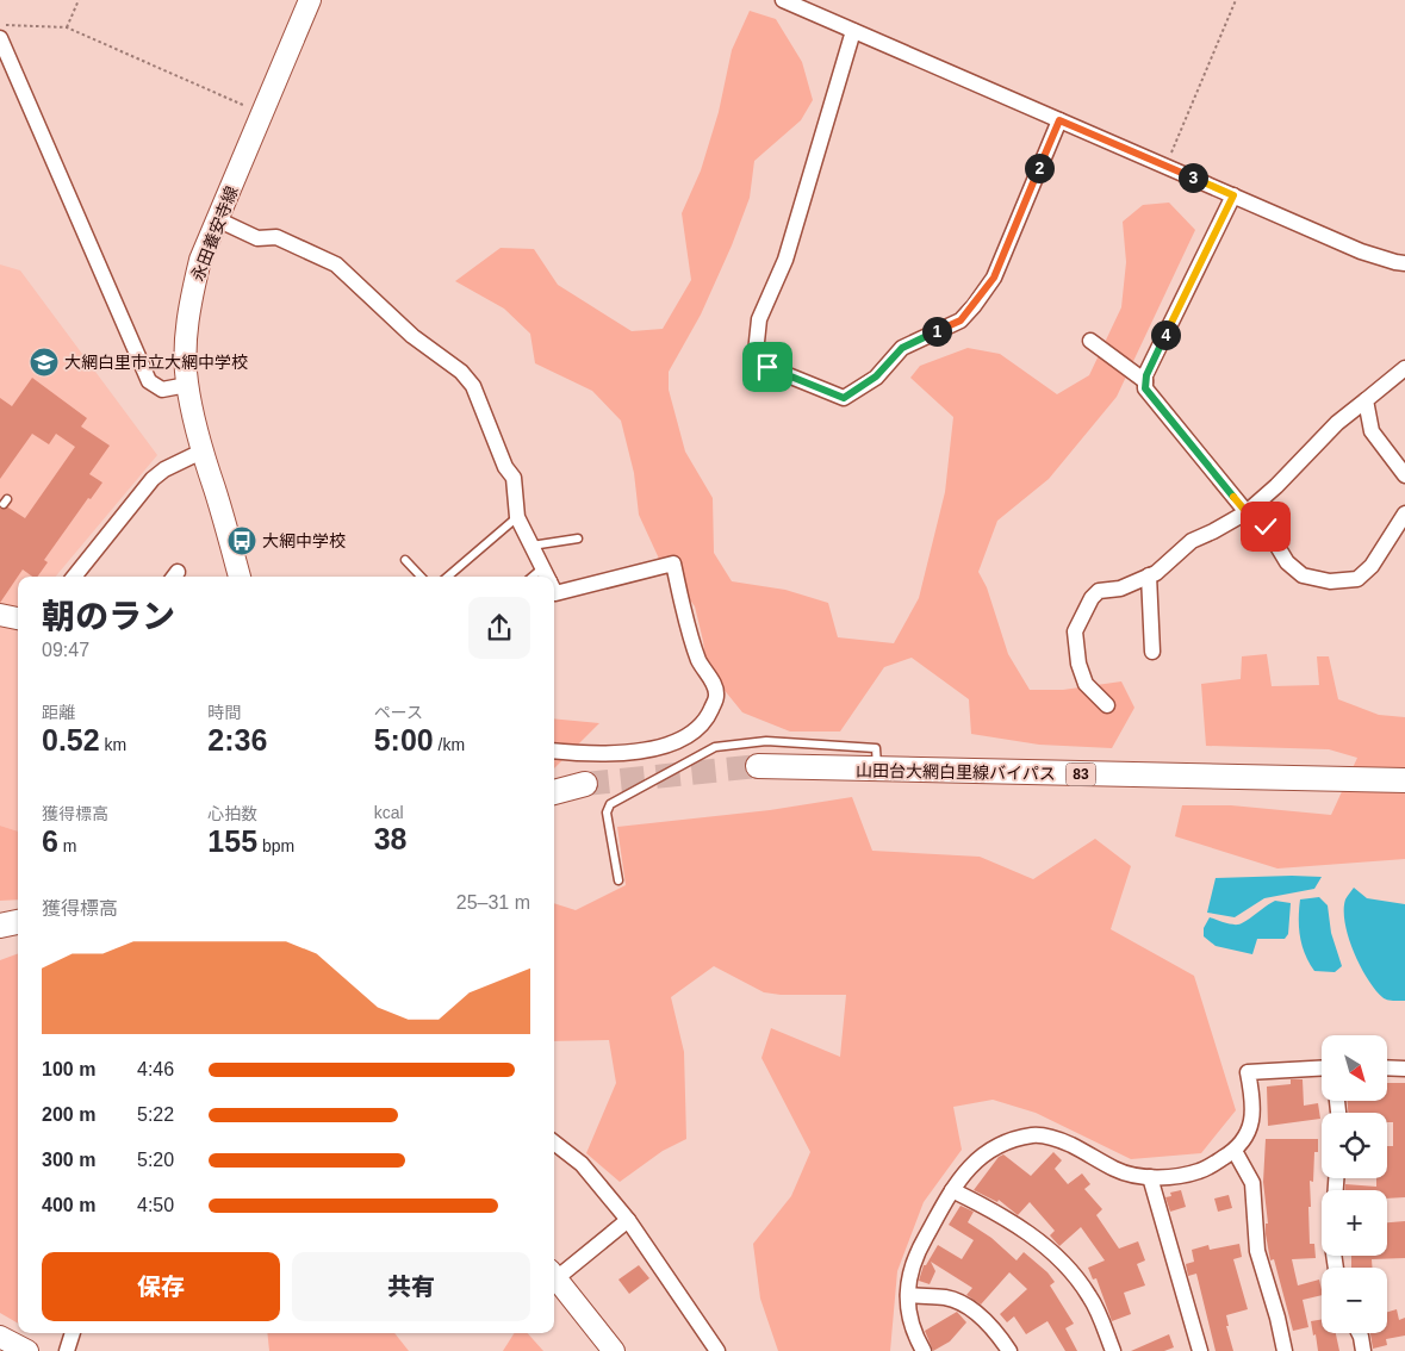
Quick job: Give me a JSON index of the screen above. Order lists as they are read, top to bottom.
{
  "streets": {
    "main road": ["山田台大網白里線バイパス", "83"],
    "street": ["永田養安寺線"]
  },
  "places": {
    "school or university": ["大網白里市立大網中学校"],
    "bus stop": ["大網中学校"]
  },
  "north": "bottom right",
  "page": {
    "pins": [
      "2",
      "3",
      "1",
      "4"
    ],
    "heading": ["朝のラン", "09:47"],
    "stats": [
      ["距離", "0.52 km"],
      ["時間", "2:36"],
      ["ペース", "5:00 /km"],
      ["獲得標高", "6 m"],
      ["心拍数", "155 bpm"],
      ["kcal", "38"]
    ],
    "chart": ["獲得標高", "25–31 m"],
    "map_buttons": ["+", "−"],
    "list": [
      {
        "name": "100 m",
        "note": "4:46"
      },
      {
        "name": "200 m",
        "note": "5:22"
      },
      {
        "name": "300 m",
        "note": "5:20"
      },
      {
        "name": "400 m",
        "note": "4:50"
      }
    ],
    "buttons": ["保存", "共有"]
  }
}
